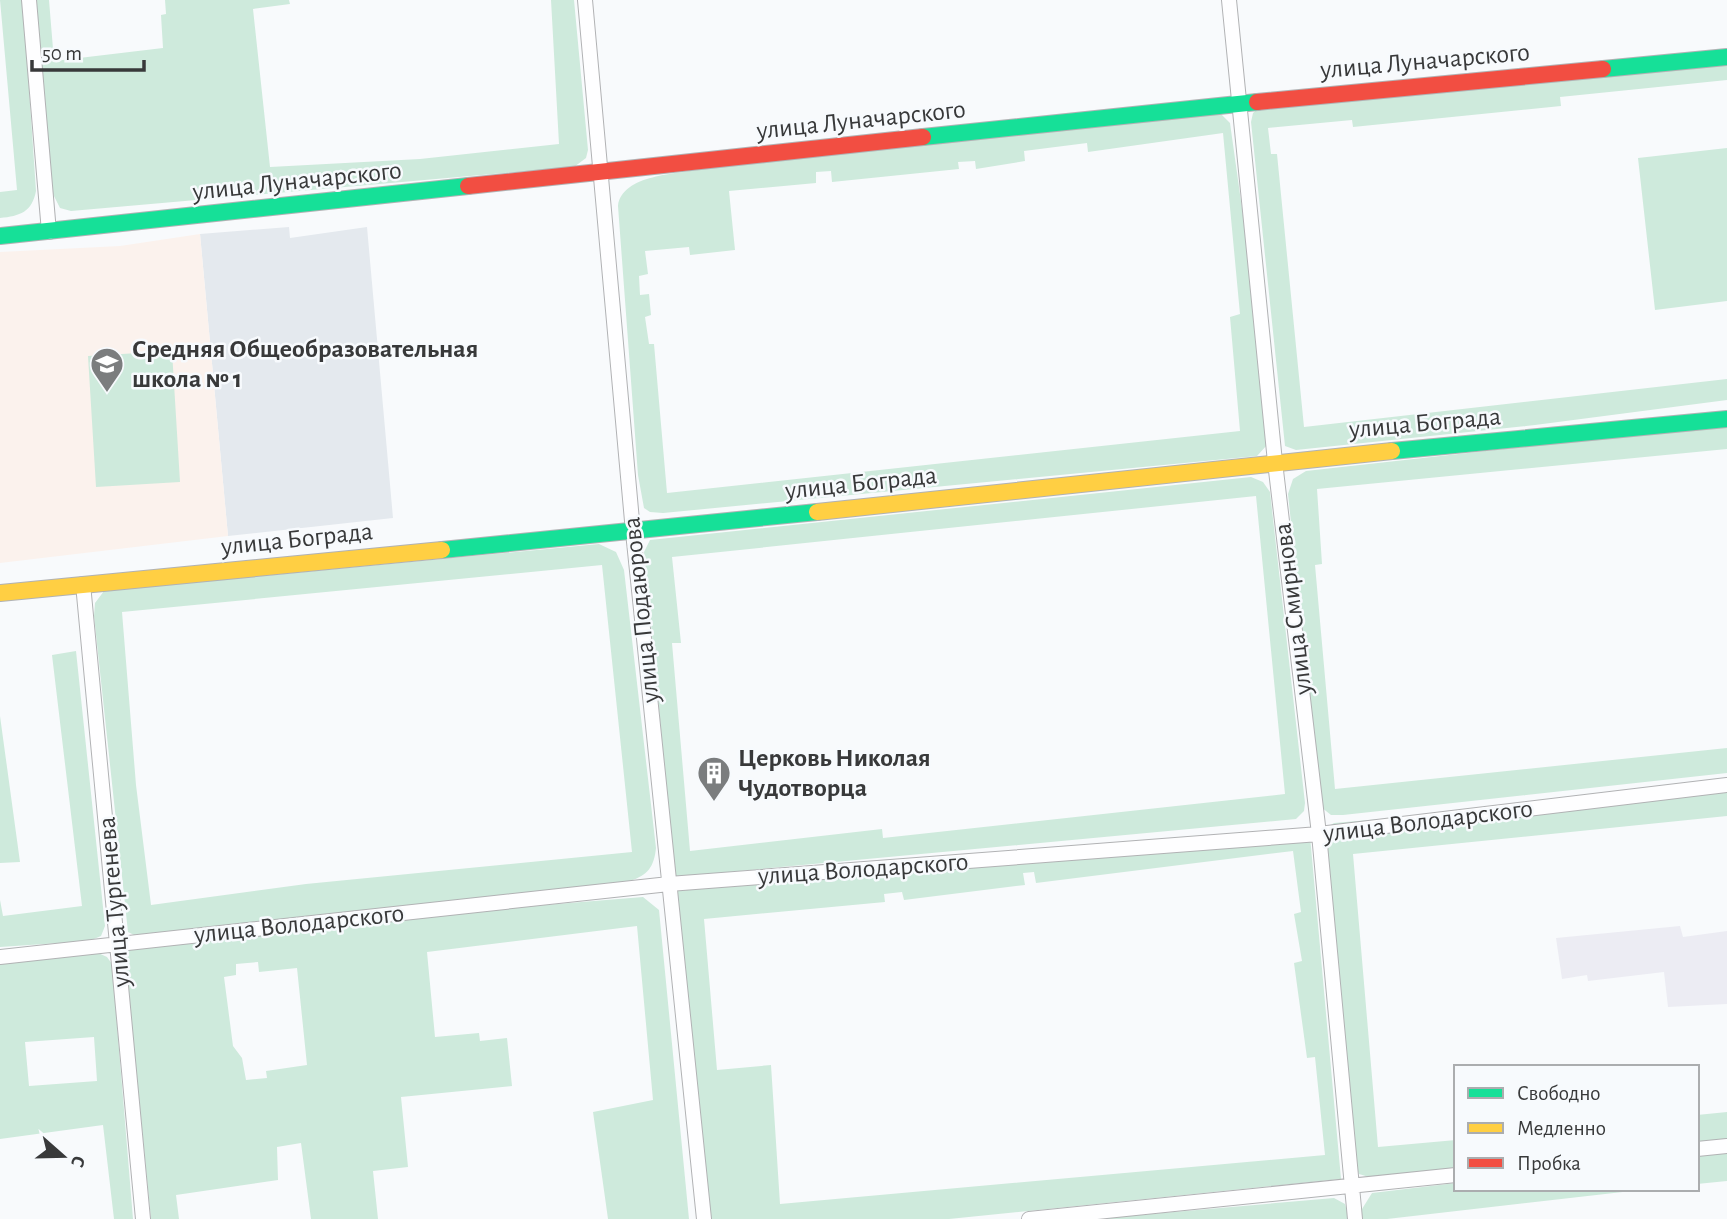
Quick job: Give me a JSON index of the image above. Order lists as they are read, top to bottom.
{
  "streets": {
    "street": [
      "улица Луначарского",
      "улица Бограда",
      "улица Смирнова",
      "улица Подаюрова",
      "улица Володарского",
      "улица Тургенева"
    ]
  },
  "crossings": [
    ["улица Луначарского", "улица Смирнова"],
    ["улица Луначарского", "улица Подаюрова"],
    ["улица Бограда", "улица Смирнова"],
    ["улица Бограда", "улица Подаюрова"],
    ["улица Бограда", "улица Тургенева"],
    ["улица Смирнова", "улица Володарского"],
    ["улица Подаюрова", "улица Володарского"],
    ["улица Володарского", "улица Тургенева"]
  ],
  "places": {
    "school or university": ["Средняя Общеобразовательная школа № 1"],
    "building": ["Церковь Николая Чудотворца"]
  },
  "legend": ["Свободно", "Медленно", "Пробка"],
  "scale_bar": "50 m",
  "north": "right"
}
